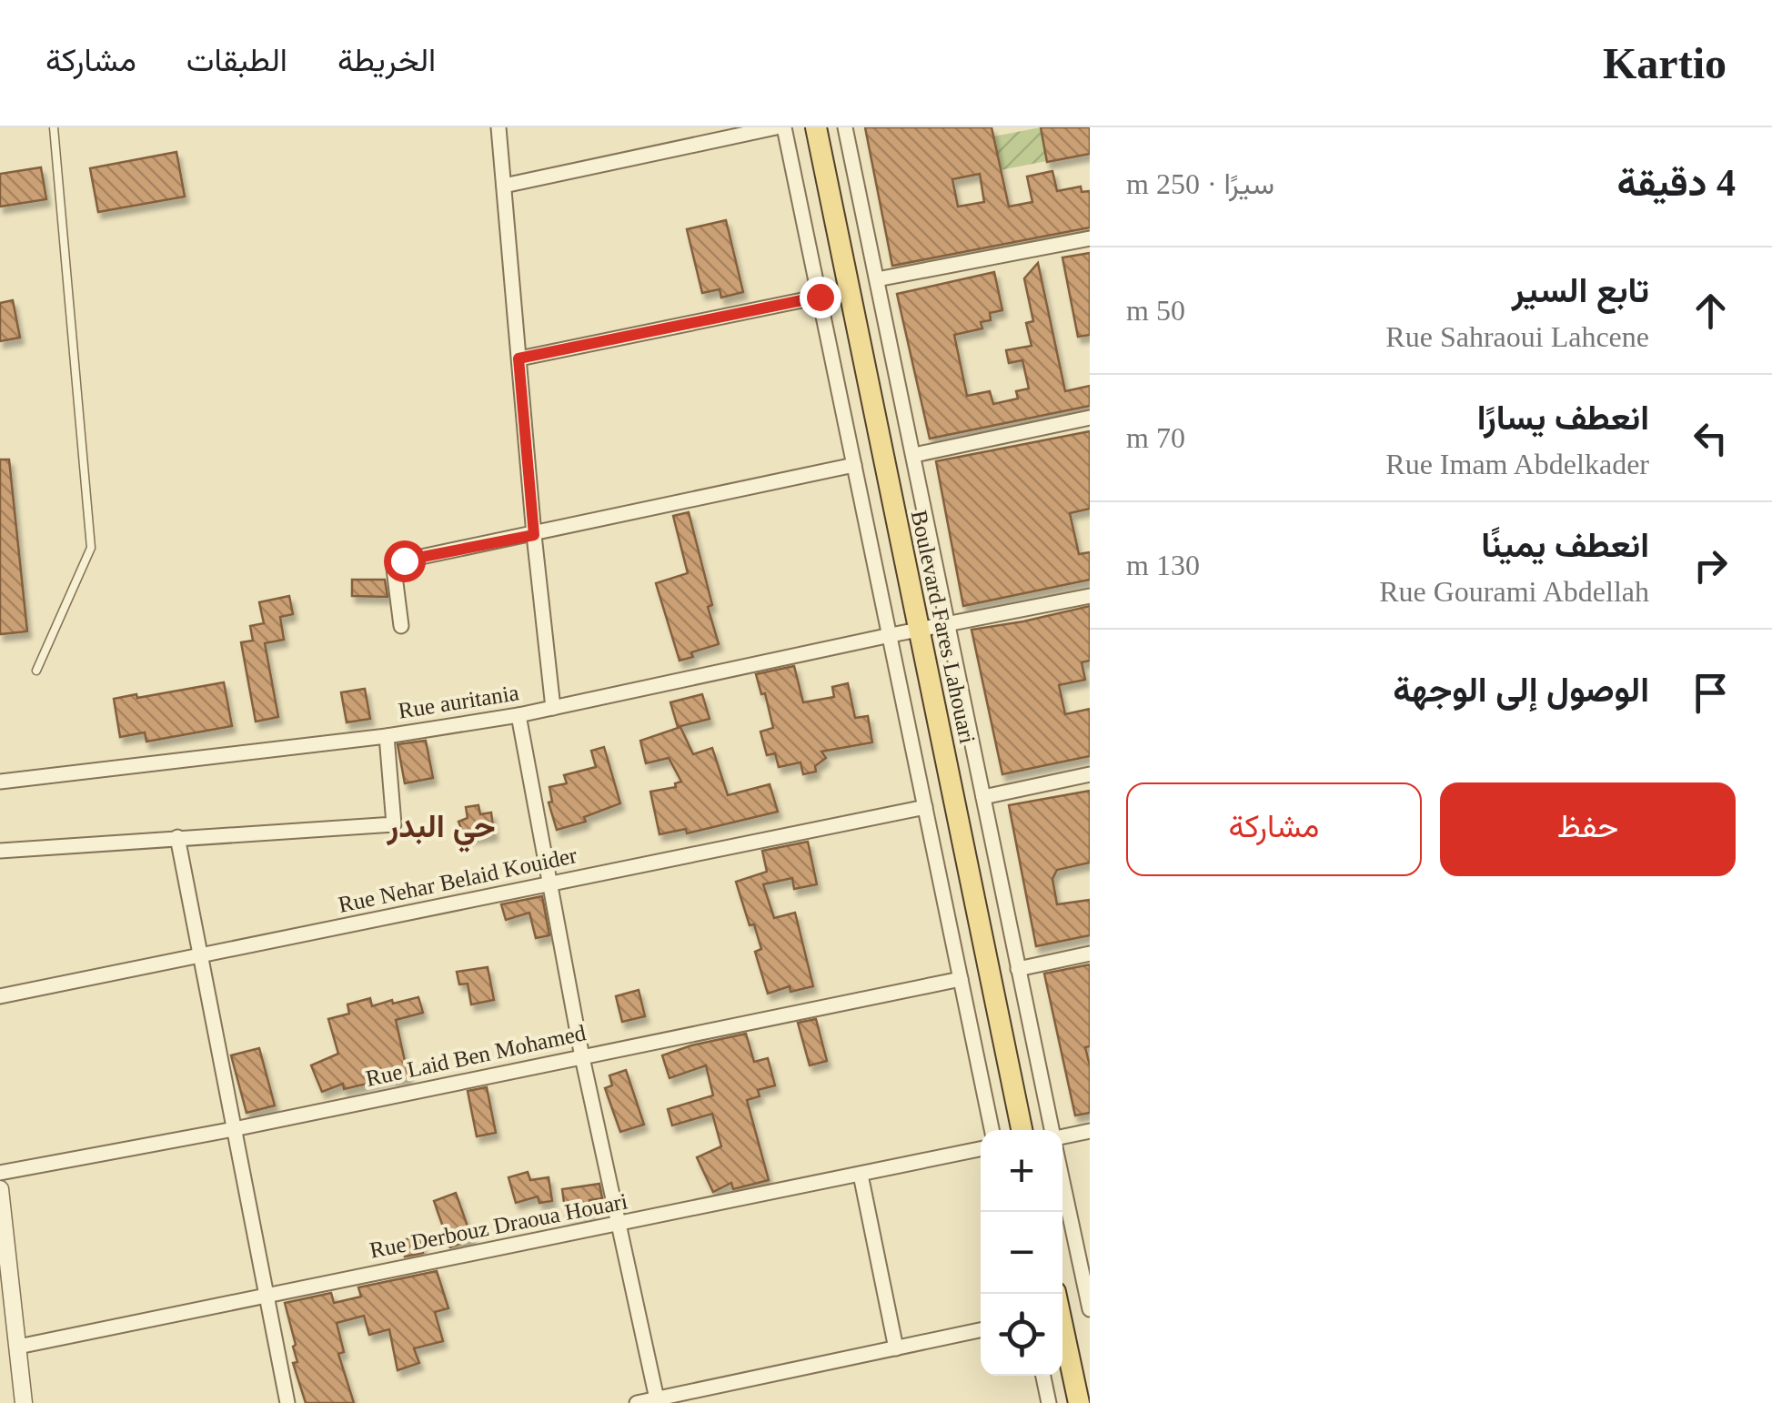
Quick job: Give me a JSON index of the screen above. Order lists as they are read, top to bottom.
{
  "streets": {
    "main road": ["Boulevard Fares Lahouari"],
    "street": [
      "Rue auritania",
      "Rue Nehar Belaid Kouider",
      "Rue Laid Ben Mohamed",
      "Rue Derbouz Draoua Houari"
    ]
  },
  "crossings": [
    ["Boulevard Fares Lahouari", "Rue auritania"]
  ],
  "districts": ["حي البدر"],
  "page": {
    "header": "Kartio",
    "nav": ["الخريطة", "الطبقات", "مشاركة"],
    "heading": ["4 دقيقة", "سيرًا · 250 m"],
    "list": [
      ["تابع السير", "Rue Sahraoui Lahcene", "50 m"],
      ["انعطف يسارًا", "Rue Imam Abdelkader", "70 m"],
      ["انعطف يمينًا", "Rue Gourami Abdellah", "130 m"],
      "الوصول إلى الوجهة"
    ],
    "buttons": ["حفظ", "مشاركة"],
    "map_buttons": ["+", "−"]
  }
}
